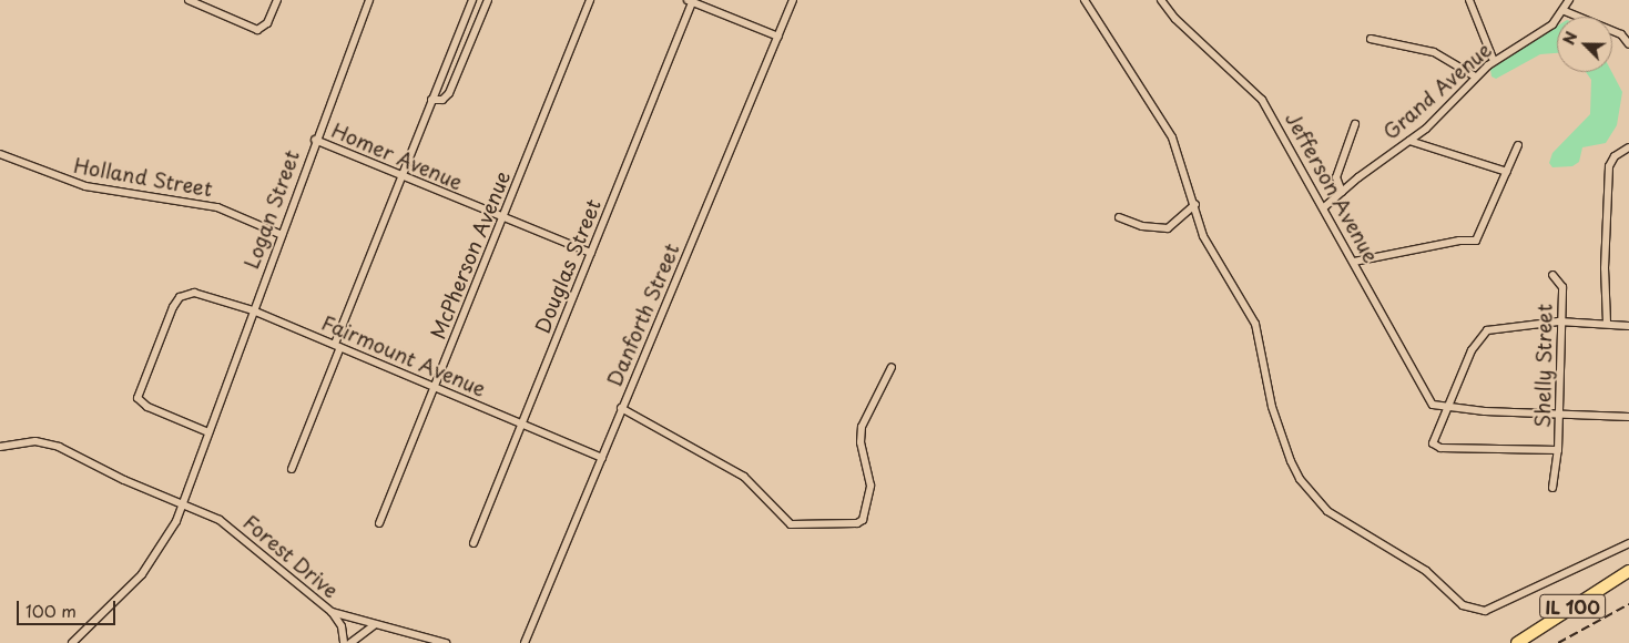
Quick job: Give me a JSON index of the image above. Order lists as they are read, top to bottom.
{
  "streets": {
    "main road": ["IL 100"],
    "street": [
      "Grand Avenue",
      "Homer Avenue",
      "Holland Street",
      "Jefferson Avenue",
      "Logan Street",
      "McPherson Avenue",
      "Douglas Street",
      "Danforth Street",
      "Fairmount Avenue",
      "Shelly Street",
      "Forest Drive"
    ]
  },
  "crossings": [
    ["Grand Avenue", "Jefferson Avenue"],
    ["Homer Avenue", "Logan Street"],
    ["Homer Avenue", "McPherson Avenue"],
    ["Homer Avenue", "Douglas Street"],
    ["Holland Street", "Logan Street"],
    ["Logan Street", "Fairmount Avenue"],
    ["Logan Street", "Forest Drive"],
    ["McPherson Avenue", "Fairmount Avenue"],
    ["Douglas Street", "Fairmount Avenue"],
    ["Danforth Street", "Fairmount Avenue"]
  ],
  "scale_bar": "100 m",
  "north": "top left"
}
